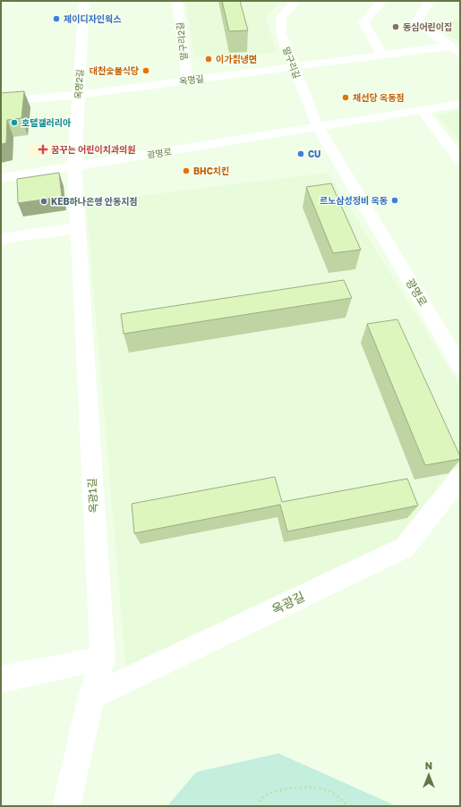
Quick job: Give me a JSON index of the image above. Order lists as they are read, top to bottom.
{
  "streets": {
    "street": [
      "말구리2길",
      "말구리길",
      "옥명길",
      "옥명2길",
      "광명로",
      "옥광1길",
      "옥광길"
    ]
  },
  "crossings": [
    ["말구리2길", "옥명길"],
    ["말구리길", "옥명길"],
    ["말구리길", "광명로"],
    ["옥명길", "옥명2길"],
    ["옥명2길", "광명로"],
    ["옥명2길", "옥광1길"],
    ["광명로", "옥광1길"]
  ],
  "places": {
    "other": [
      "제이디자인웍스",
      "동심어린이집",
      "이가칡냉면",
      "대천숯불식당",
      "채선당 옥동점",
      "호텔갤러리아",
      "CU",
      "BHC치킨",
      "르노삼성정비 옥동",
      "KEB하나은행 안동지점"
    ],
    "health": ["꿈꾸는 어린이치과의원"]
  },
  "north": "top"
}
